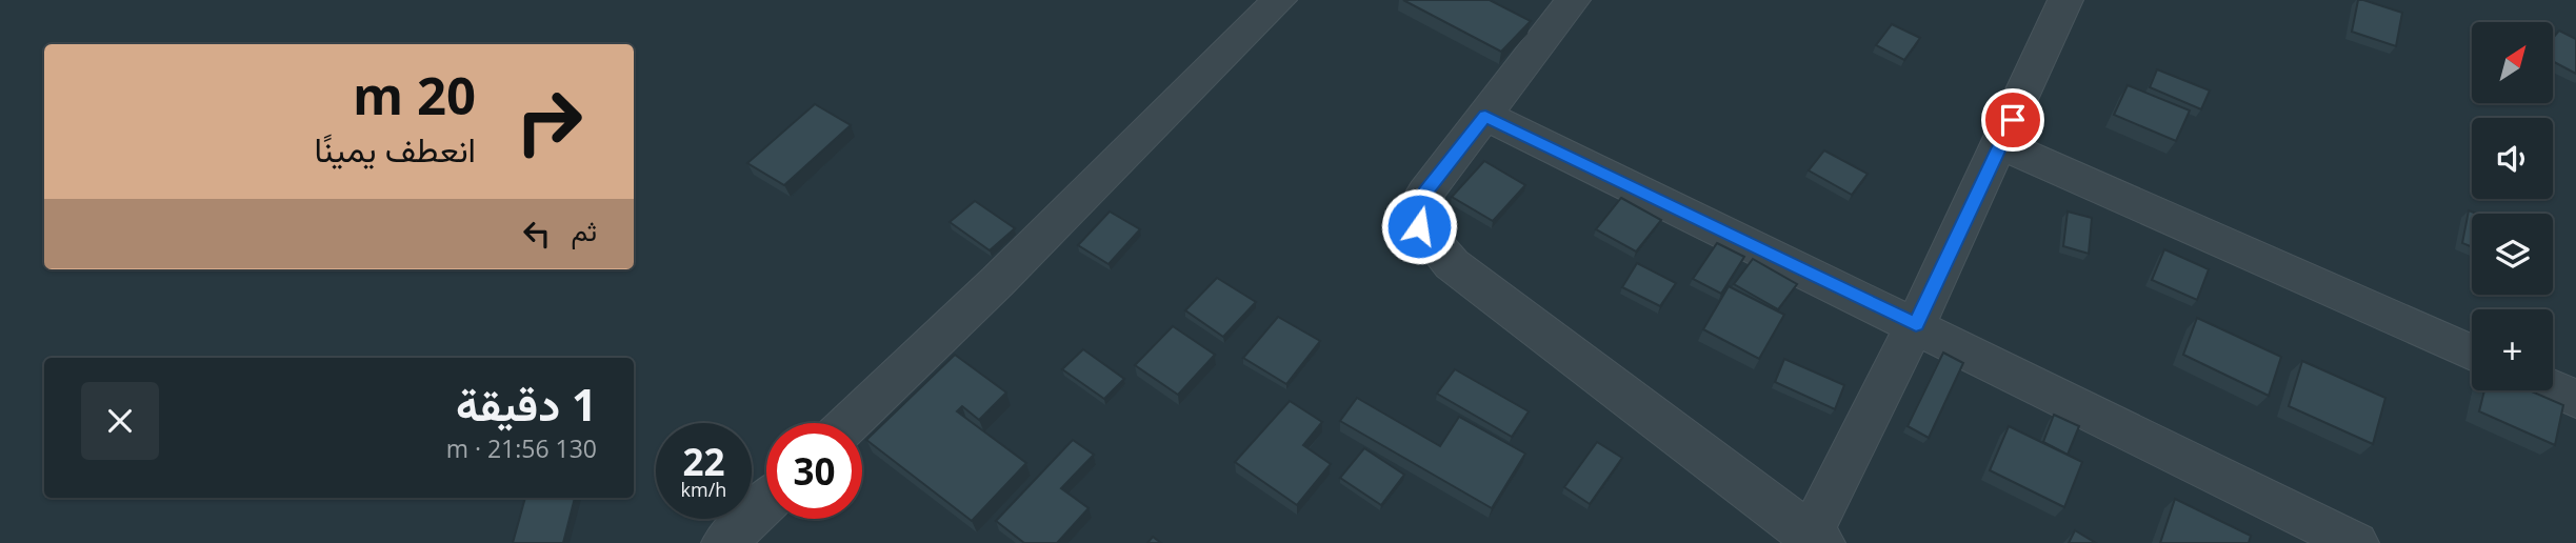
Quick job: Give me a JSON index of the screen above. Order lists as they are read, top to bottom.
{
  "north": "top right",
  "page": {
    "map_buttons": "+",
    "turn": ["20 m", "انعطف يمينًا"],
    "then": "ثم",
    "heading": ["1 دقيقة", "130 m · 21:56"],
    "speed": "22 km/h",
    "limit": "30"
  }
}
